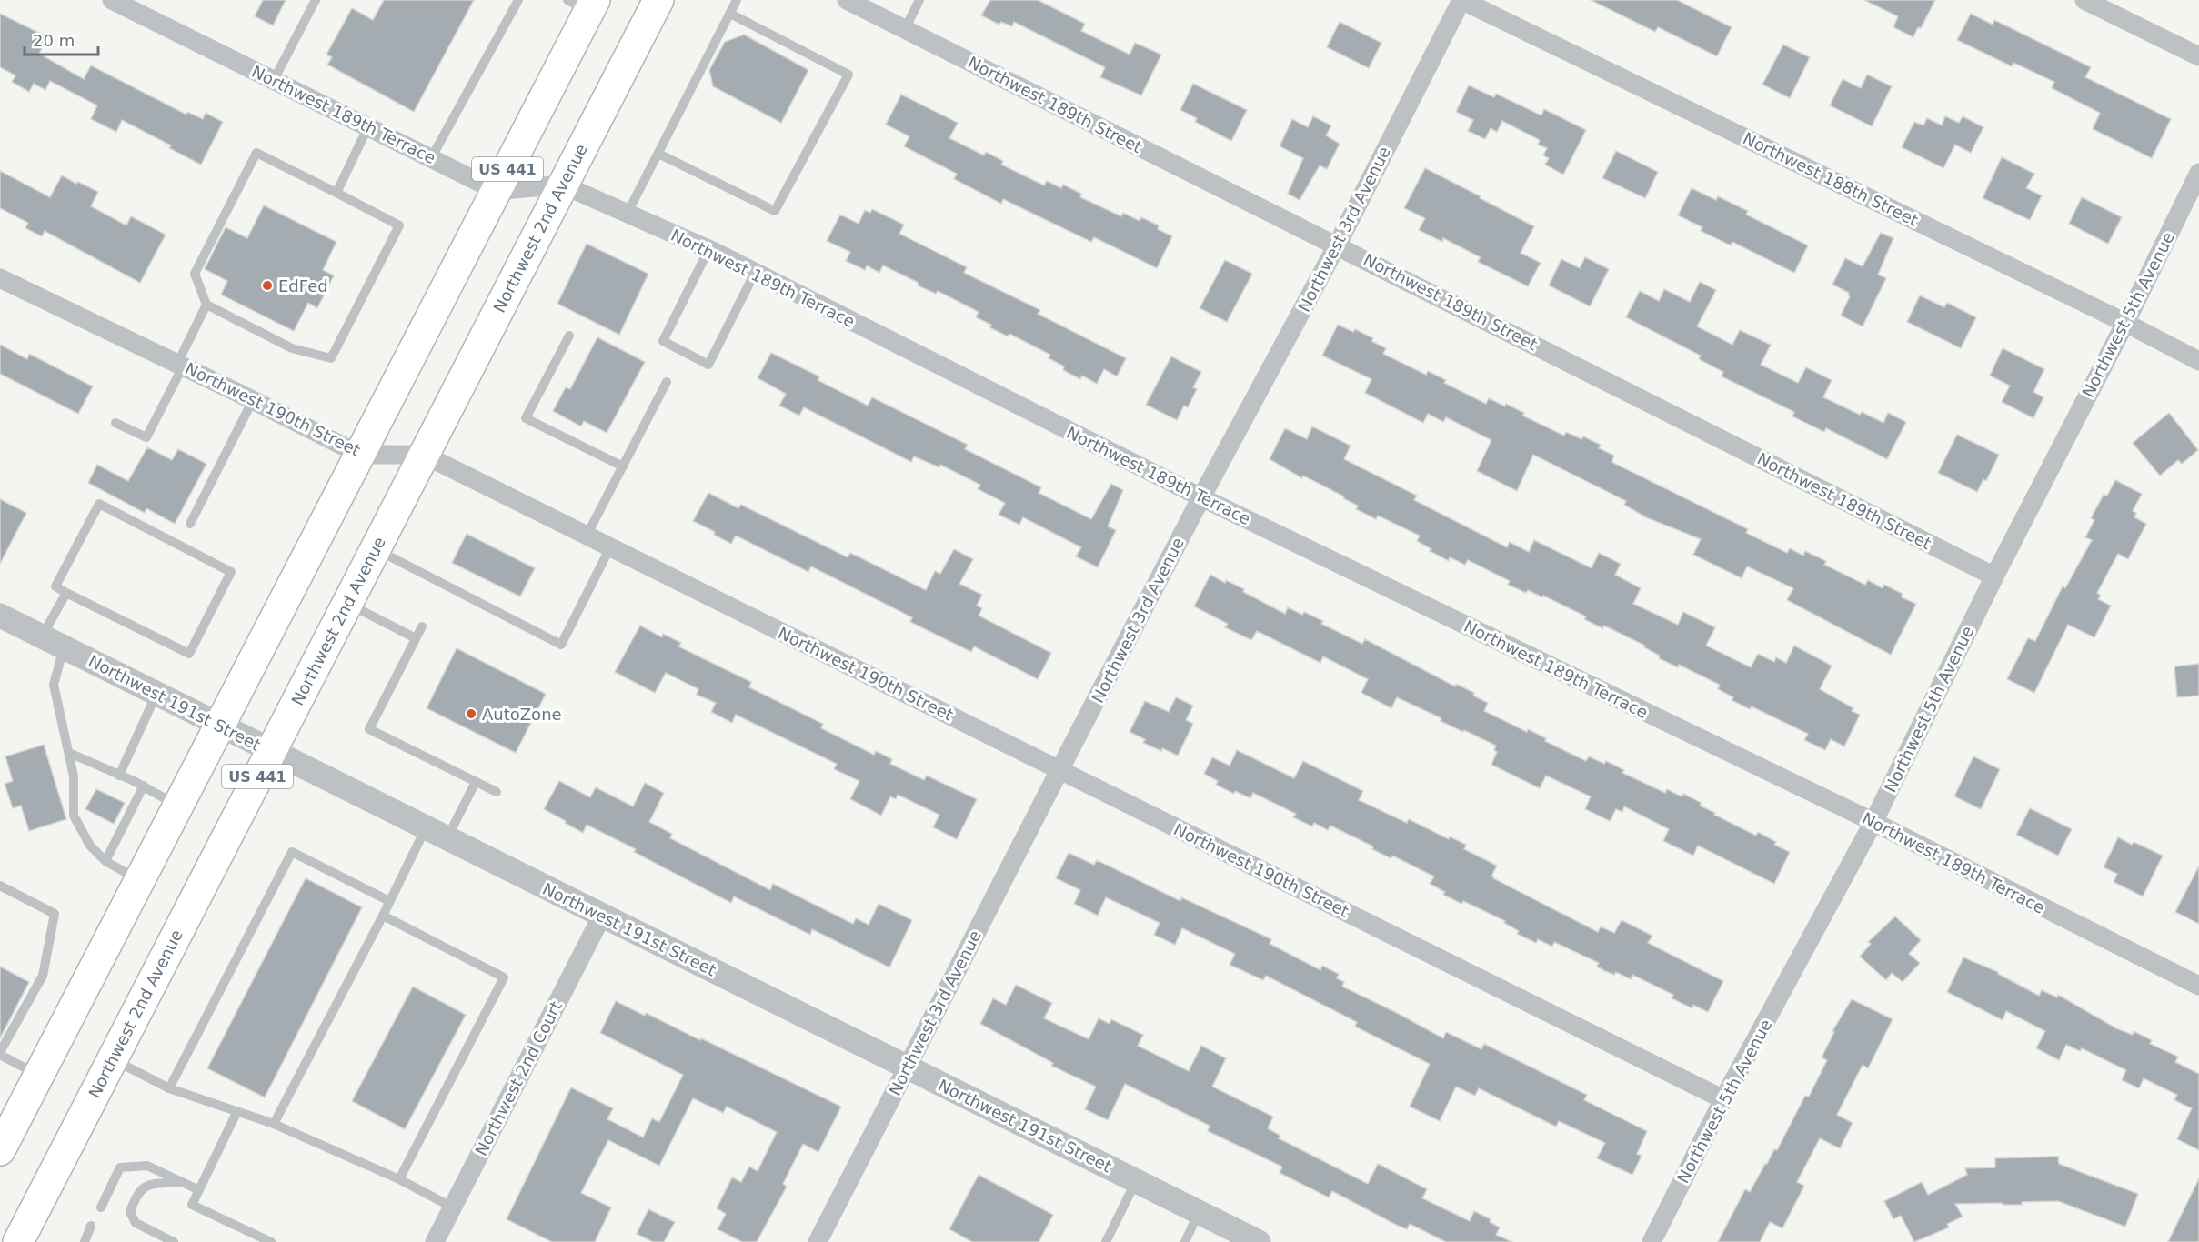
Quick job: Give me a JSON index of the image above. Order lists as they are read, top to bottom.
{
  "streets": {
    "main road": ["US 441", "Northwest 2nd Avenue"],
    "street": [
      "Northwest 189th Street",
      "Northwest 189th Terrace",
      "Northwest 188th Street",
      "Northwest 3rd Avenue",
      "Northwest 5th Avenue",
      "Northwest 190th Street",
      "Northwest 191st Street",
      "Northwest 2nd Court"
    ]
  },
  "crossings": [
    ["Northwest 189th Street", "Northwest 3rd Avenue"],
    ["Northwest 189th Street", "Northwest 5th Avenue"],
    ["Northwest 189th Terrace", "US 441"],
    ["Northwest 189th Terrace", "Northwest 2nd Avenue"],
    ["Northwest 189th Terrace", "Northwest 3rd Avenue"],
    ["Northwest 189th Terrace", "Northwest 5th Avenue"],
    ["US 441", "Northwest 190th Street"],
    ["US 441", "Northwest 191st Street"],
    ["Northwest 188th Street", "Northwest 3rd Avenue"],
    ["Northwest 188th Street", "Northwest 5th Avenue"],
    ["Northwest 2nd Avenue", "Northwest 190th Street"],
    ["Northwest 2nd Avenue", "Northwest 191st Street"],
    ["Northwest 3rd Avenue", "Northwest 190th Street"],
    ["Northwest 3rd Avenue", "Northwest 191st Street"],
    ["Northwest 5th Avenue", "Northwest 190th Street"],
    ["Northwest 191st Street", "Northwest 2nd Court"]
  ],
  "places": ["EdFed", "AutoZone"],
  "scale_bar": "20 m"
}
